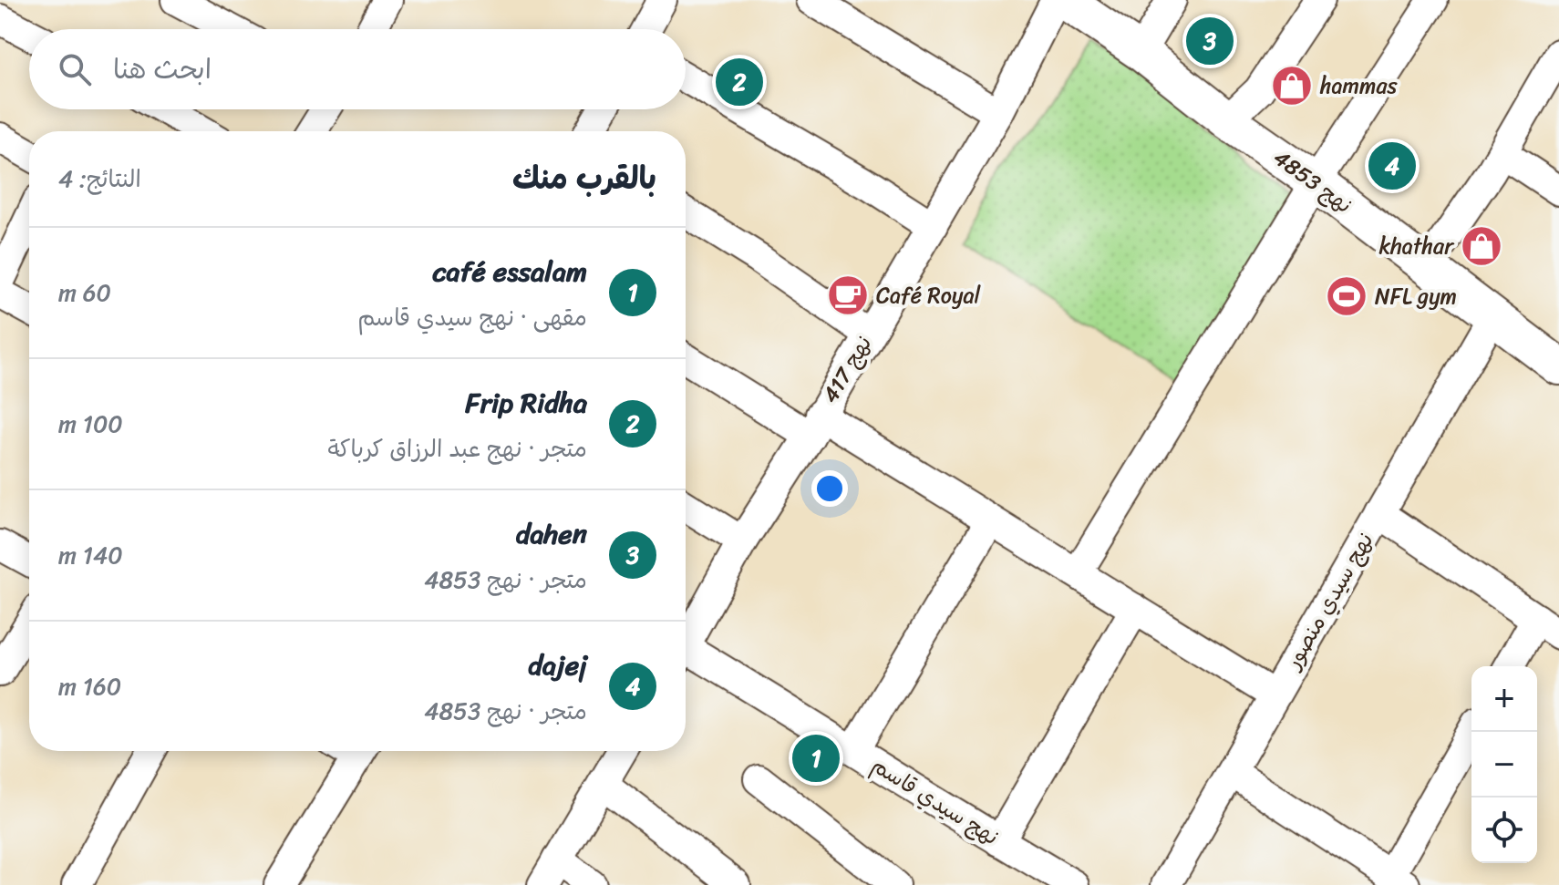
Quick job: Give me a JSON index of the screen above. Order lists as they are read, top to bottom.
{
  "streets": {
    "street": [
      "نهج 4853",
      "نهج 417",
      "نهج سيدي منصور",
      "نهج سيدي قاسم"
    ]
  },
  "crossings": [
    ["نهج 4853", "نهج سيدي منصور"]
  ],
  "places": {
    "shop": ["hammas", "khathar"],
    "cafe": ["Café Royal"],
    "sports": ["NFL gym"]
  },
  "page": {
    "pins": [
      "3",
      "2",
      "4",
      "1"
    ],
    "search": "ابحث هنا",
    "heading": ["بالقرب منك", "النتائج: 4"],
    "list": [
      {
        "mark": "1",
        "name": "café essalam",
        "note": "مقهى · نهج سيدي قاسم",
        "value": "60 m"
      },
      {
        "mark": "2",
        "name": "Frip Ridha",
        "note": "متجر · نهج عبد الرزاق كرباكة",
        "value": "100 m"
      },
      {
        "mark": "3",
        "name": "dahen",
        "note": "متجر · نهج 4853",
        "value": "140 m"
      },
      {
        "mark": "4",
        "name": "dajej",
        "note": "متجر · نهج 4853",
        "value": "160 m"
      }
    ],
    "map_buttons": ["+", "−"]
  }
}
